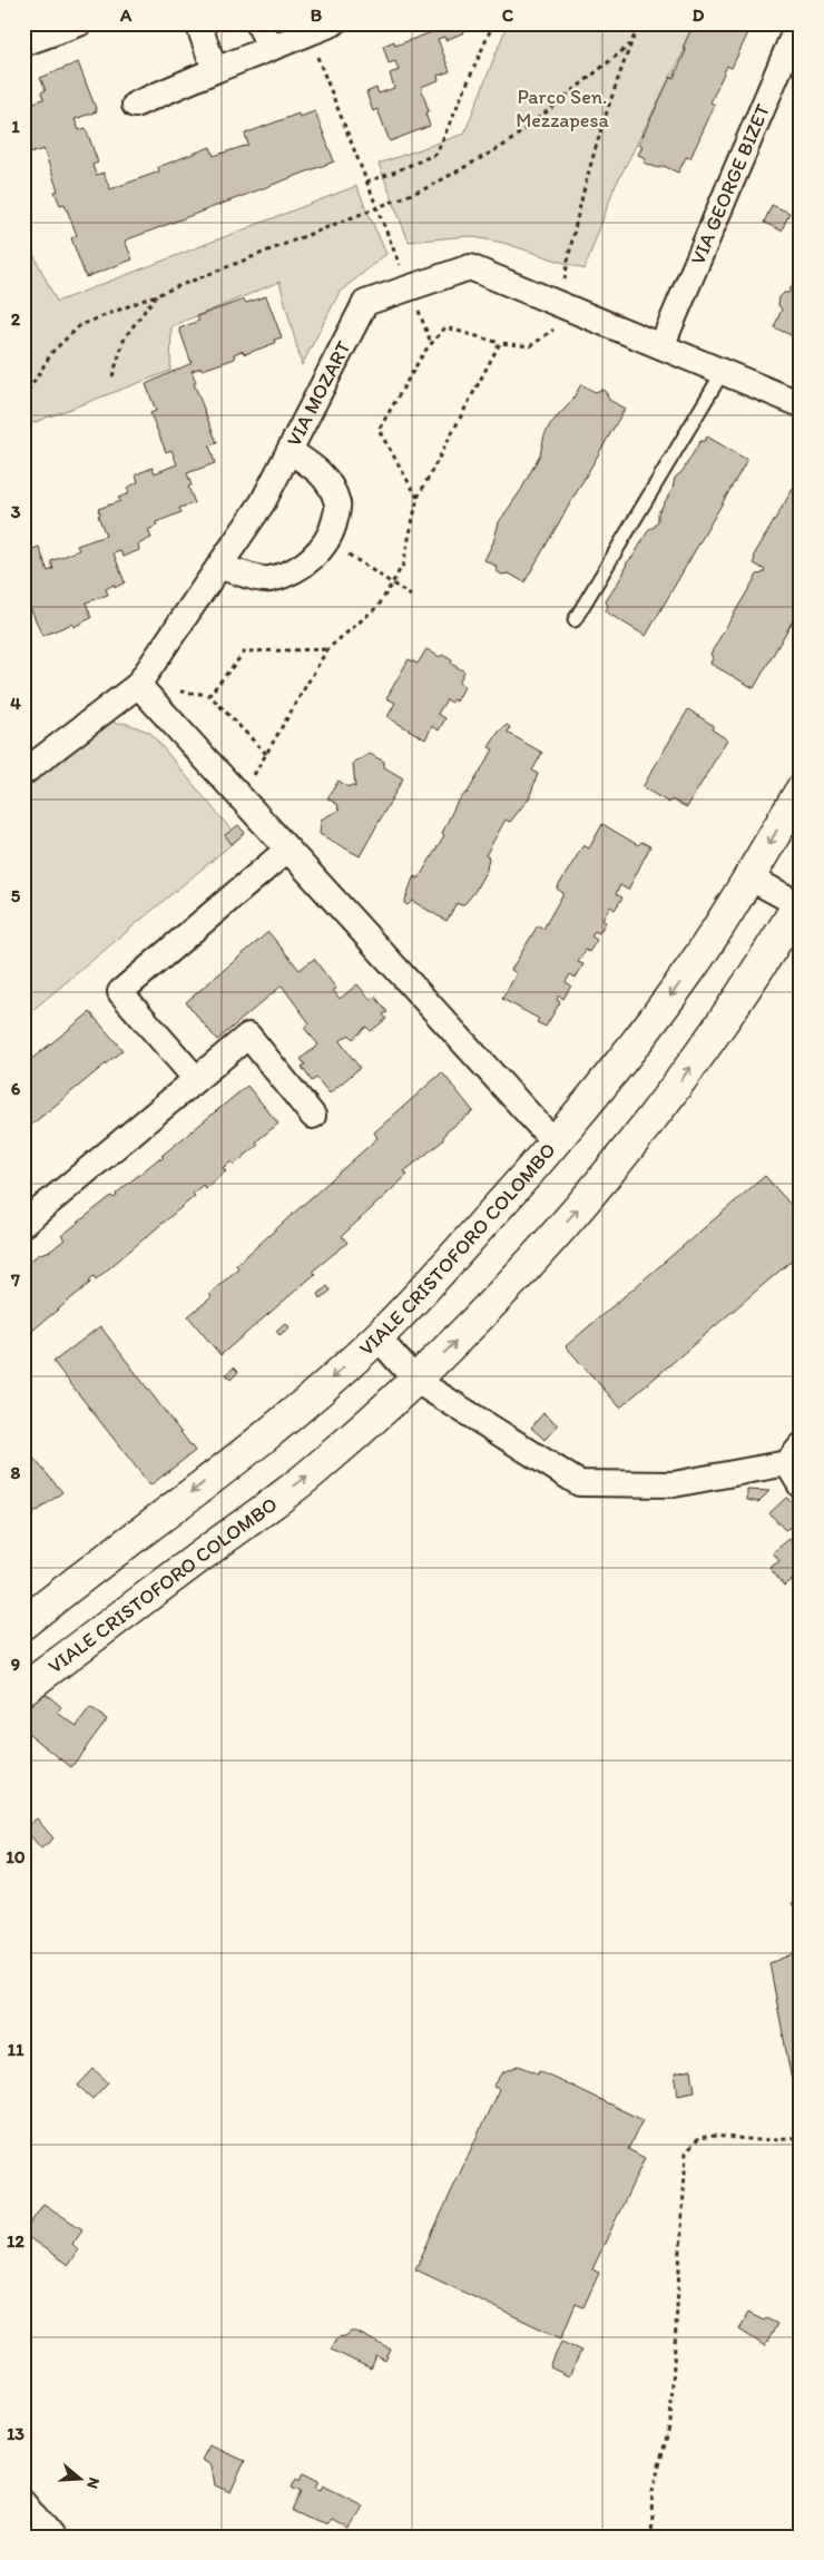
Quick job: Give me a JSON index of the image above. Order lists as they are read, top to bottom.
{
  "streets": {
    "main road": ["VIALE CRISTOFORO COLOMBO"],
    "street": ["VIA GEORGE BIZET", "VIA MOZART"]
  },
  "crossings": [
    ["VIA GEORGE BIZET", "VIA MOZART"]
  ],
  "parks": ["Parco Sen. Mezzapesa"],
  "north": "right",
  "grid": {
    "columns": [
      "A",
      "B",
      "C",
      "D"
    ],
    "rows": [
      "1",
      "2",
      "3",
      "4",
      "5",
      "6",
      "7",
      "8",
      "9",
      "10",
      "11",
      "12",
      "13"
    ]
  }
}
